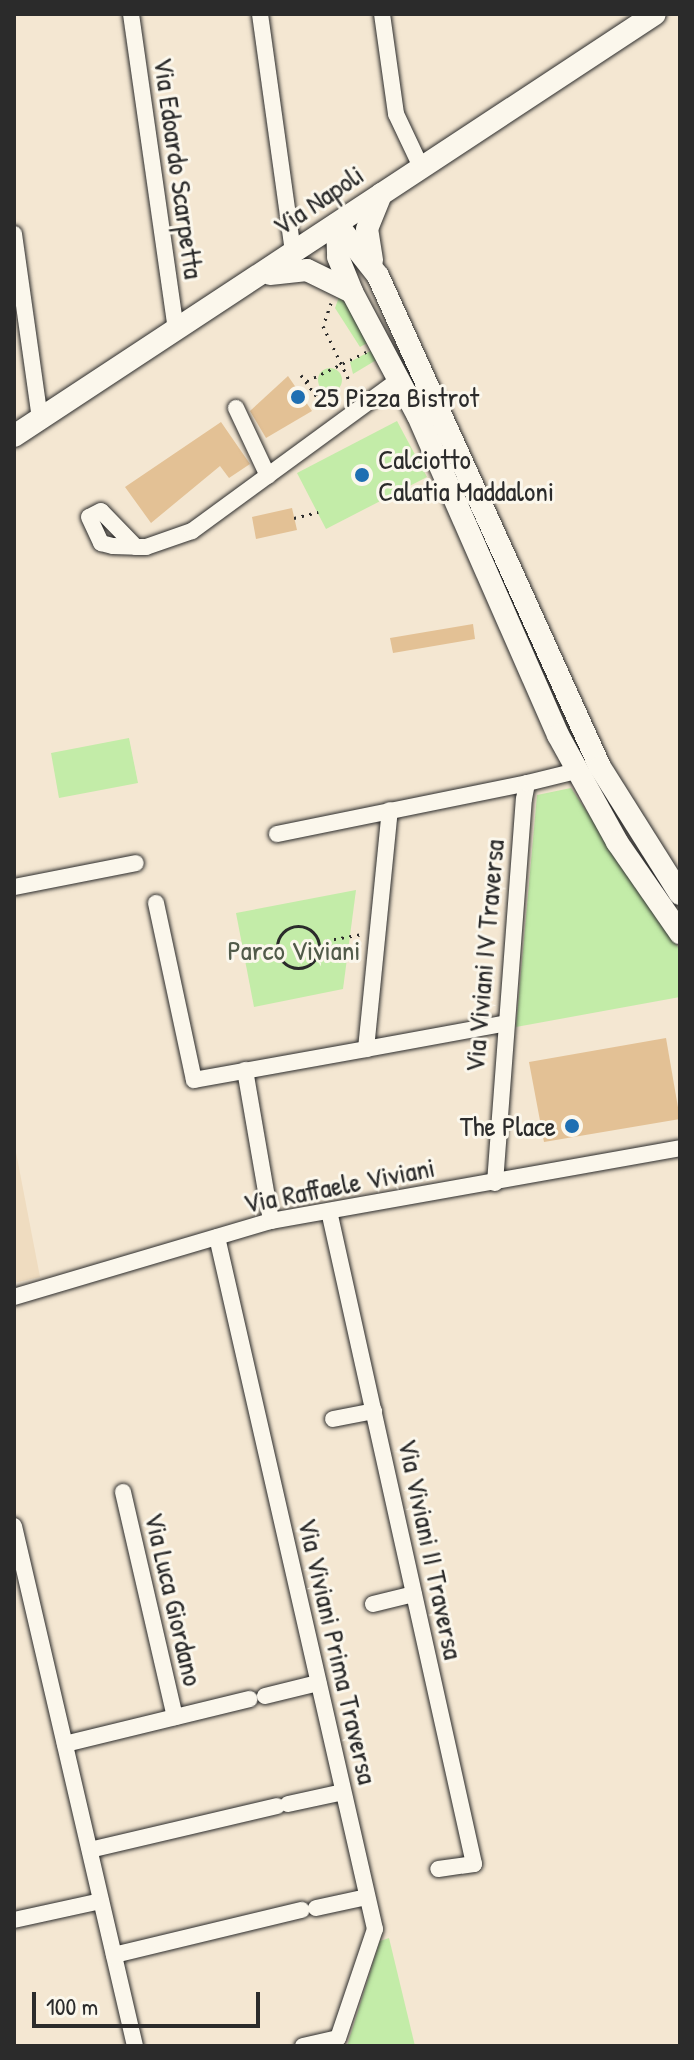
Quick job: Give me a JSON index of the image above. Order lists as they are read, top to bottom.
{
  "streets": {
    "street": [
      "Via Edoardo Scarpetta",
      "Via Napoli",
      "Via Viviani IV Traversa",
      "Via Raffaele Viviani",
      "Via Viviani II Traversa",
      "Via Luca Giordano",
      "Via Viviani Prima Traversa"
    ]
  },
  "crossings": [
    ["Via Edoardo Scarpetta", "Via Napoli"],
    ["Via Viviani IV Traversa", "Via Raffaele Viviani"],
    ["Via Raffaele Viviani", "Via Viviani II Traversa"],
    ["Via Raffaele Viviani", "Via Viviani Prima Traversa"],
    ["Via Luca Giordano", "Via Viviani Prima Traversa"]
  ],
  "parks": ["Parco Viviani"],
  "places": ["25 Pizza Bistrot", "Calciotto Calatia Maddaloni", "The Place"],
  "scale_bar": "100 m"
}
